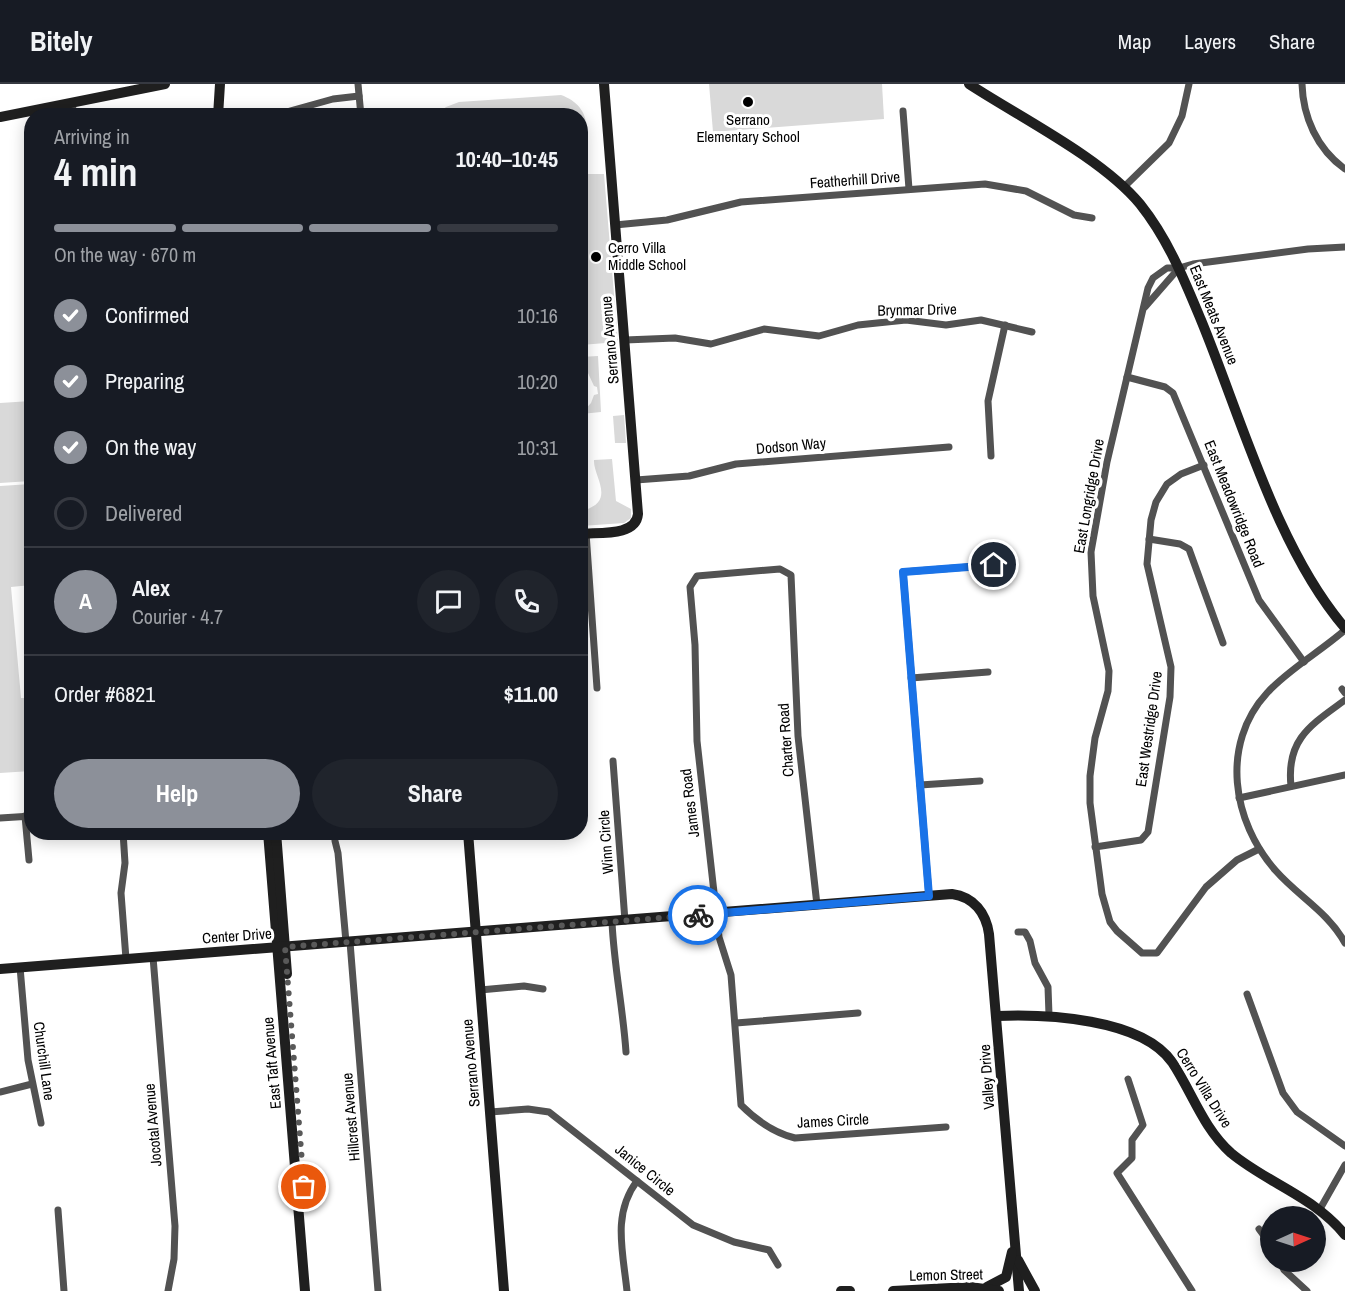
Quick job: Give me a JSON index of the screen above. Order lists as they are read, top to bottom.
{
  "streets": {
    "street": [
      "Featherhill Drive",
      "Brynmar Drive",
      "East Meats Avenue",
      "Serrano Avenue",
      "Dodson Way",
      "East Longridge Drive",
      "East Meadowridge Road",
      "East Westridge Drive",
      "Charter Road",
      "James Road",
      "Winn Circle",
      "Center Drive",
      "Churchill Lane",
      "East Taft Avenue",
      "Valley Drive",
      "Cerro Villa Drive",
      "Hillcrest Avenue",
      "James Circle",
      "Jocotal Avenue",
      "Janice Circle",
      "Lemon Street"
    ]
  },
  "crossings": [
    ["Featherhill Drive", "Serrano Avenue"],
    ["Brynmar Drive", "Serrano Avenue"],
    ["East Meats Avenue", "East Longridge Drive"],
    ["Serrano Avenue", "Dodson Way"],
    ["Serrano Avenue", "Center Drive"],
    ["Serrano Avenue", "Janice Circle"],
    ["East Longridge Drive", "East Meadowridge Road"],
    ["East Longridge Drive", "East Westridge Drive"],
    ["East Meadowridge Road", "East Westridge Drive"],
    ["Charter Road", "James Road"],
    ["Charter Road", "Center Drive"],
    ["James Road", "Center Drive"],
    ["James Road", "James Circle"],
    ["Winn Circle", "Center Drive"],
    ["Center Drive", "Churchill Lane"],
    ["Center Drive", "East Taft Avenue"],
    ["Center Drive", "Valley Drive"],
    ["Center Drive", "Hillcrest Avenue"],
    ["Center Drive", "Jocotal Avenue"],
    ["Valley Drive", "Cerro Villa Drive"]
  ],
  "places": ["Serrano Elementary School", "Cerro Villa Middle School"],
  "north": "right",
  "page": {
    "header": "Bitely",
    "nav": ["Map", "Layers", "Share"],
    "heading": ["4 min", "Arriving in", "10:40–10:45"],
    "panel": [
      "Alex",
      "Courier · 4.7",
      "Order #6821",
      "$11.00"
    ],
    "bar": "On the way · 670 m",
    "list": [
      ["Confirmed", "10:16"],
      ["Preparing", "10:20"],
      ["On the way", "10:31"],
      "Delivered"
    ],
    "round": "A",
    "buttons": ["Help", "Share"]
  }
}
